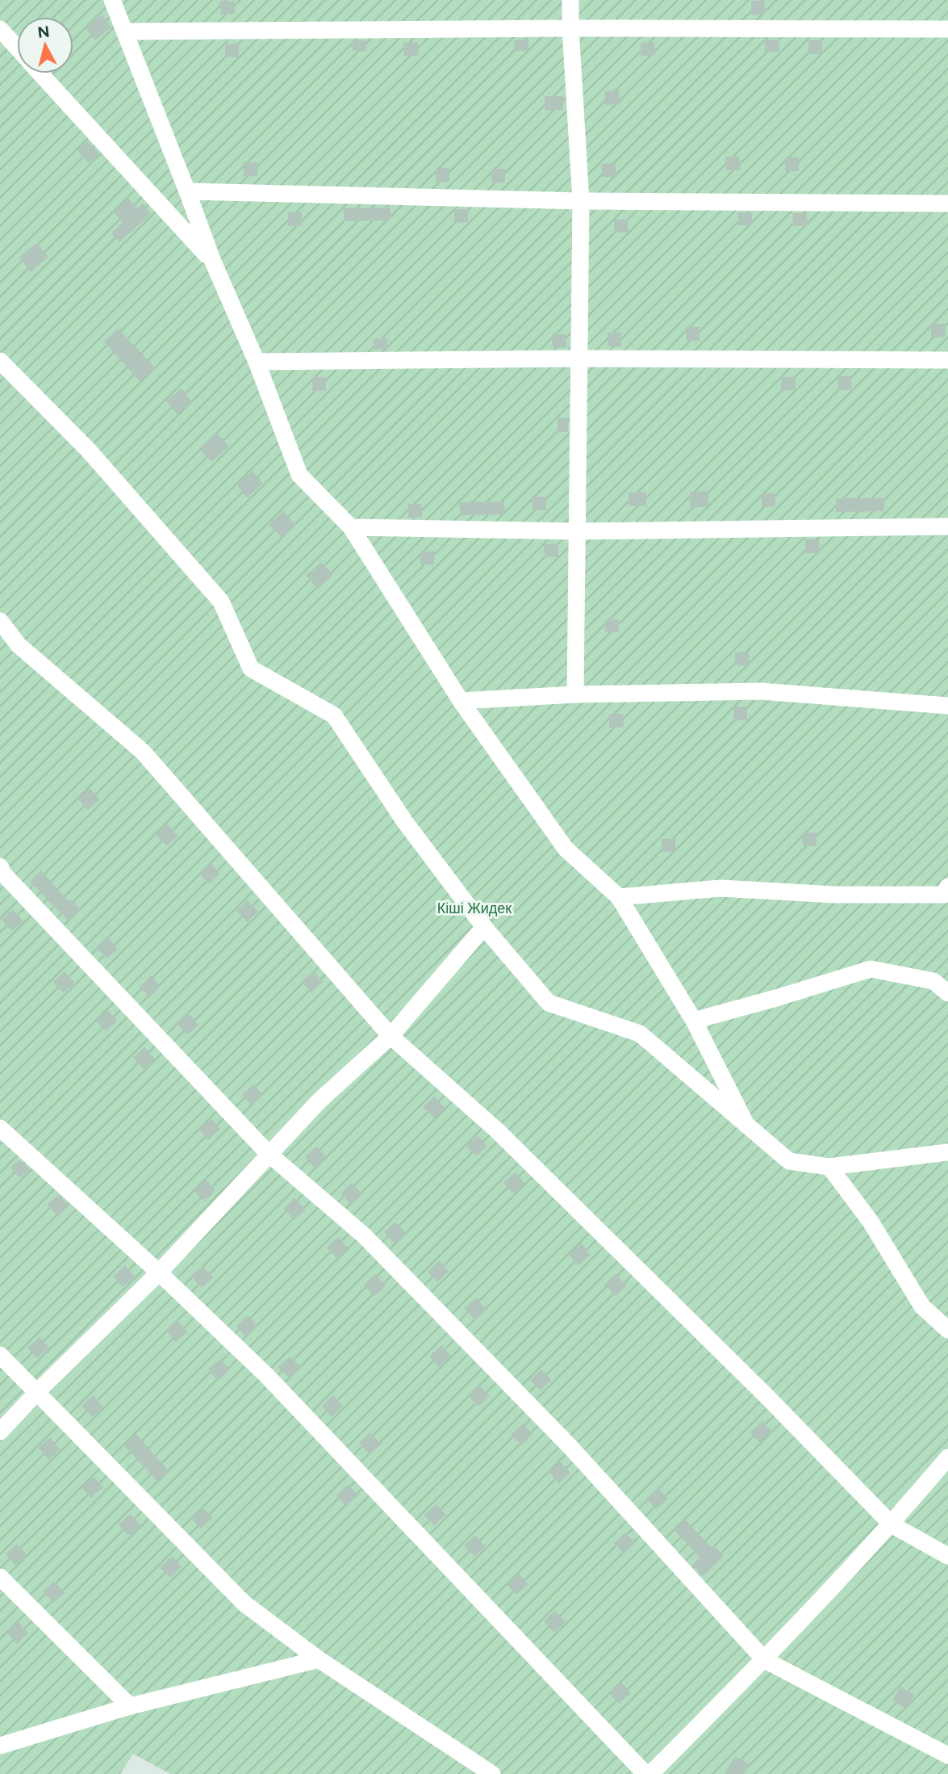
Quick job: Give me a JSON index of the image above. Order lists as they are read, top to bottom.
{
  "parks": ["Кіші Жидек"],
  "north": "top"
}
